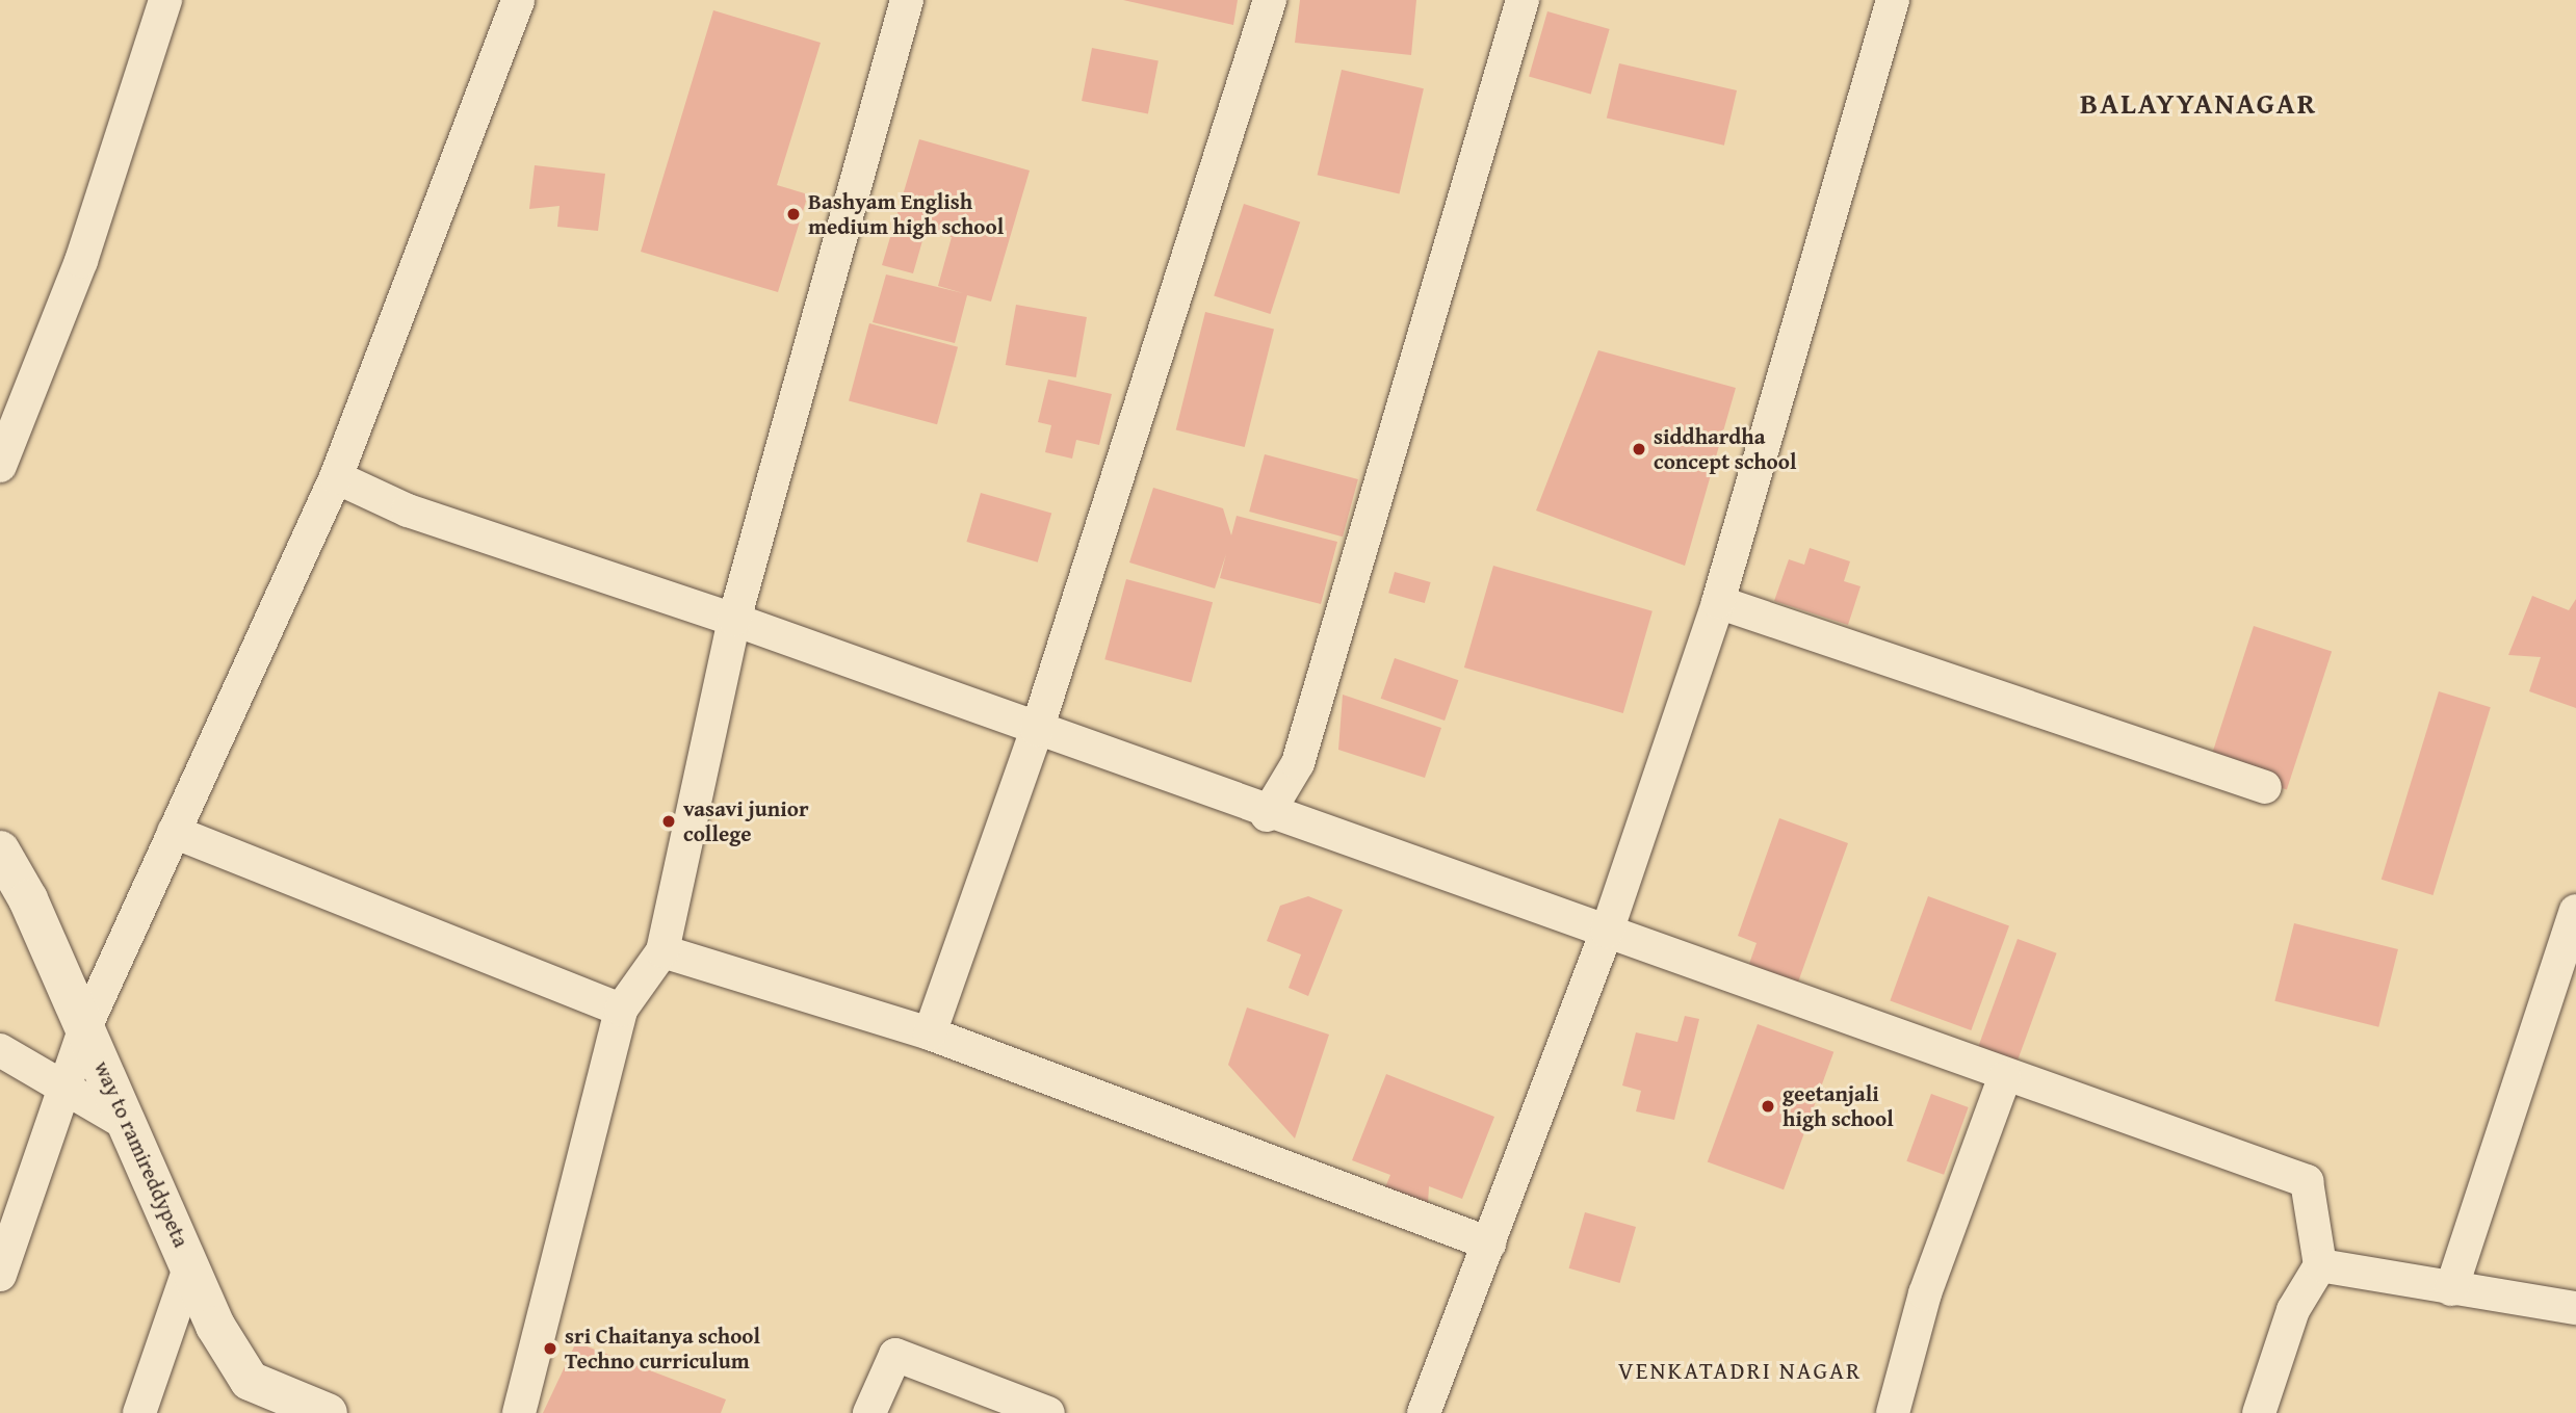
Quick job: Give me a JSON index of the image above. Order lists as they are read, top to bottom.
{
  "streets": {
    "street": ["way to ramireddypeta"]
  },
  "districts": ["BALAYYANAGAR", "VENKATADRI NAGAR"],
  "places": [
    "Bashyam English medium high school",
    "siddhardha concept school",
    "vasavi junior college",
    "geetanjali high school",
    "sri Chaitanya school Techno curriculum"
  ]
}
